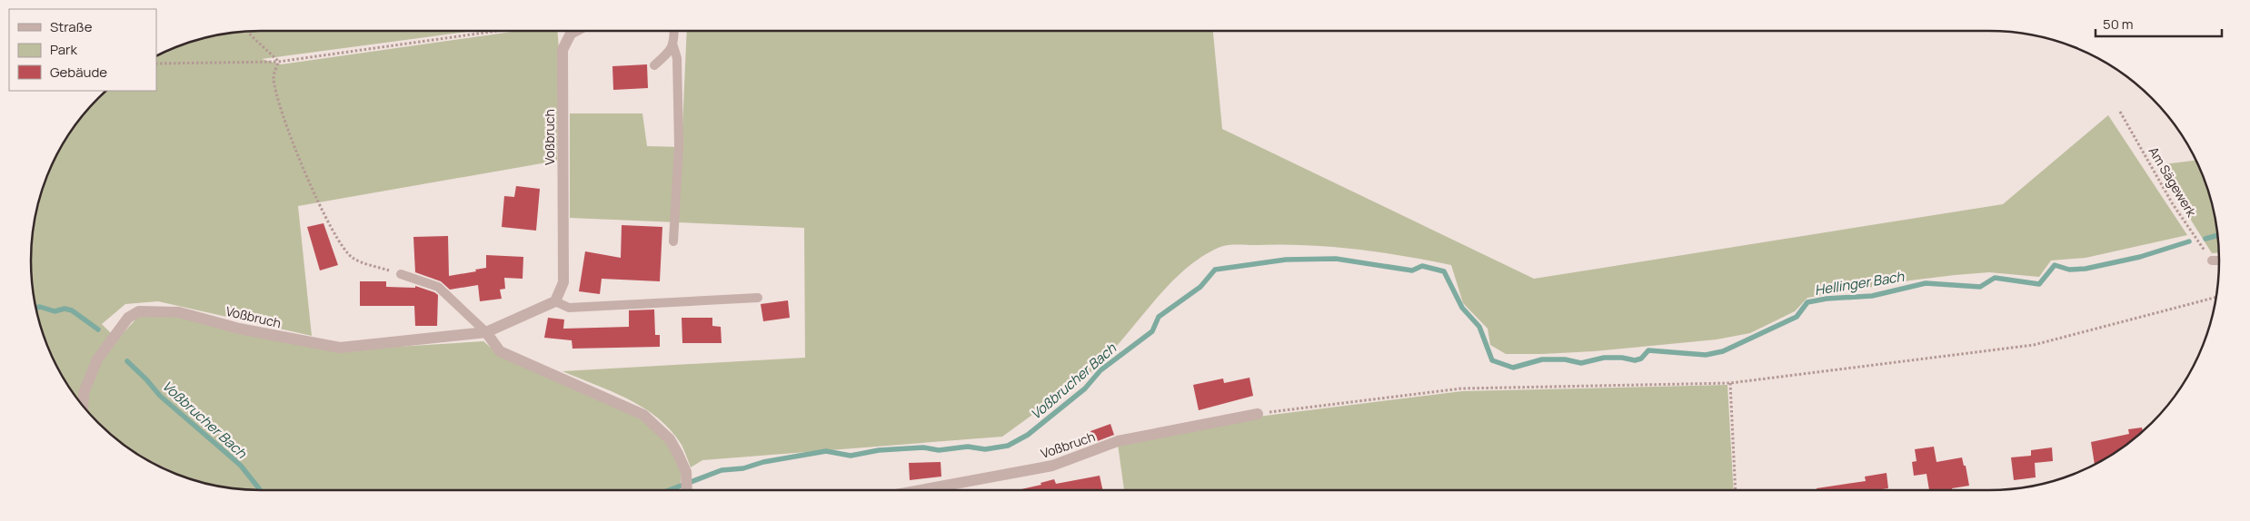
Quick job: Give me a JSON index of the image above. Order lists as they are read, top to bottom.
{
  "streets": {
    "street": ["Voßbruch"],
    "path": ["Am Sägewerk"]
  },
  "water": ["Hellinger Bach", "Voßbrucher Bach"],
  "legend": ["Straße", "Park", "Gebäude"],
  "scale_bar": "50 m"
}
